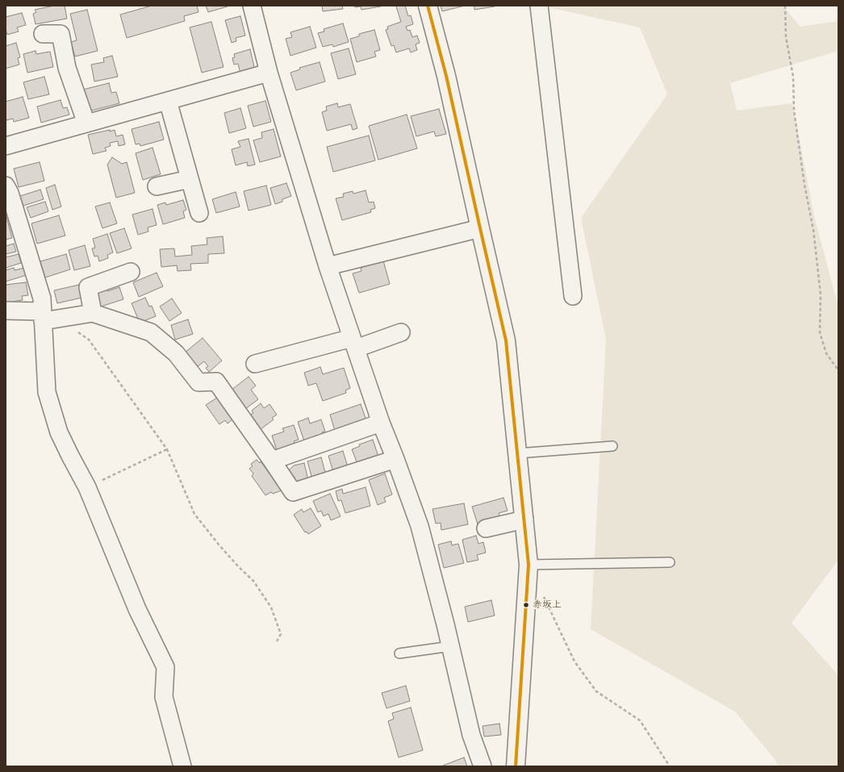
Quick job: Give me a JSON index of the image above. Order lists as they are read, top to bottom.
{
  "places": ["赤坂上"]
}
